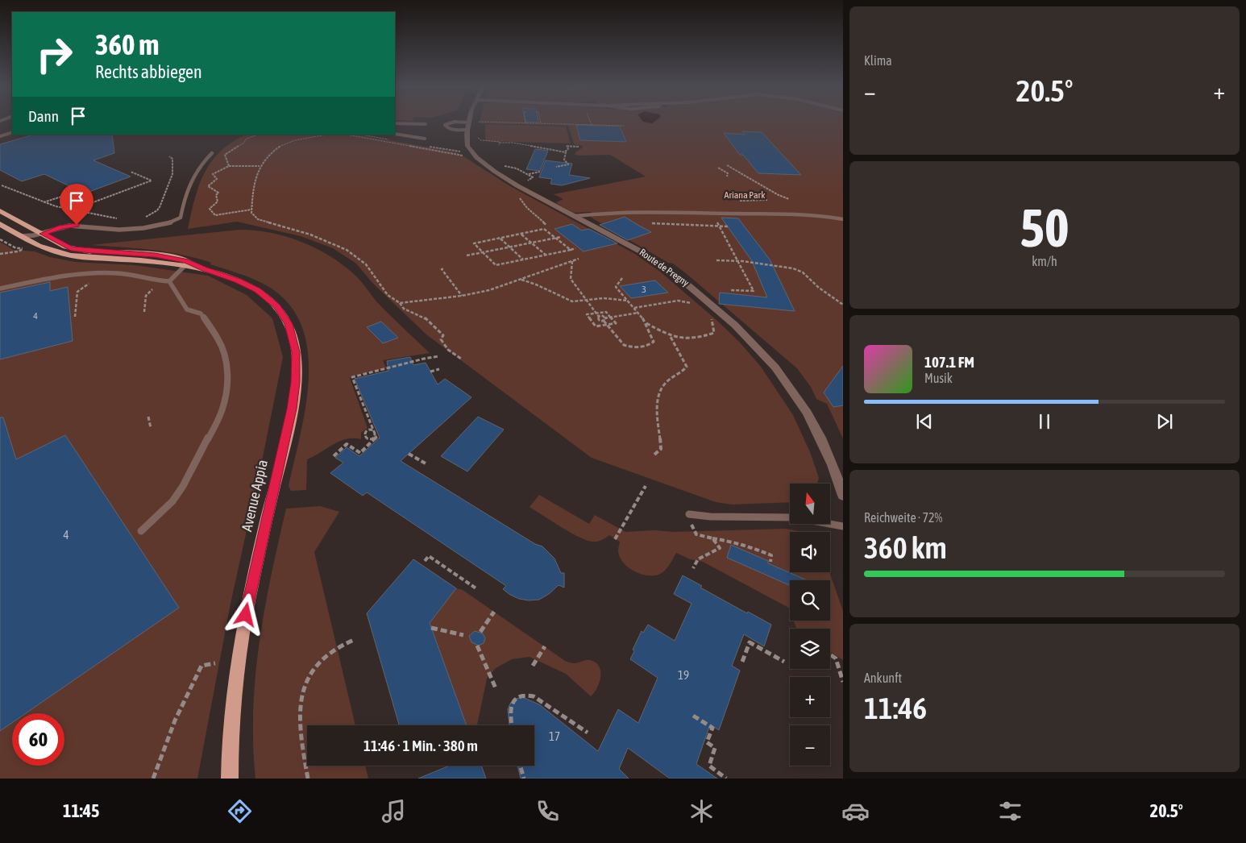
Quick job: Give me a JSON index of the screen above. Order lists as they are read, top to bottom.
{
  "streets": {
    "main road": ["Avenue Appia"],
    "street": ["Route de Pregny"]
  },
  "parks": ["Ariana Park"],
  "house_numbers": [
    "3",
    "4",
    "4",
    "19",
    "17"
  ],
  "north": "top",
  "page": {
    "tile": [
      "Klima",
      ["50", "km/h"],
      ["Reichweite · 72%", "360 km"],
      ["Ankunft", "11:46"]
    ],
    "turn": ["360 m", "Rechts abbiegen"],
    "heat": ["−", "20.5°", "+"],
    "then": "Dann",
    "song": ["107.1 FM", "Musik"],
    "map_buttons": ["+", "−"],
    "limit": "60",
    "trip": "11:46 · 1 Min. · 380 m",
    "tabs": ["11:45", "20.5°"]
  }
}
